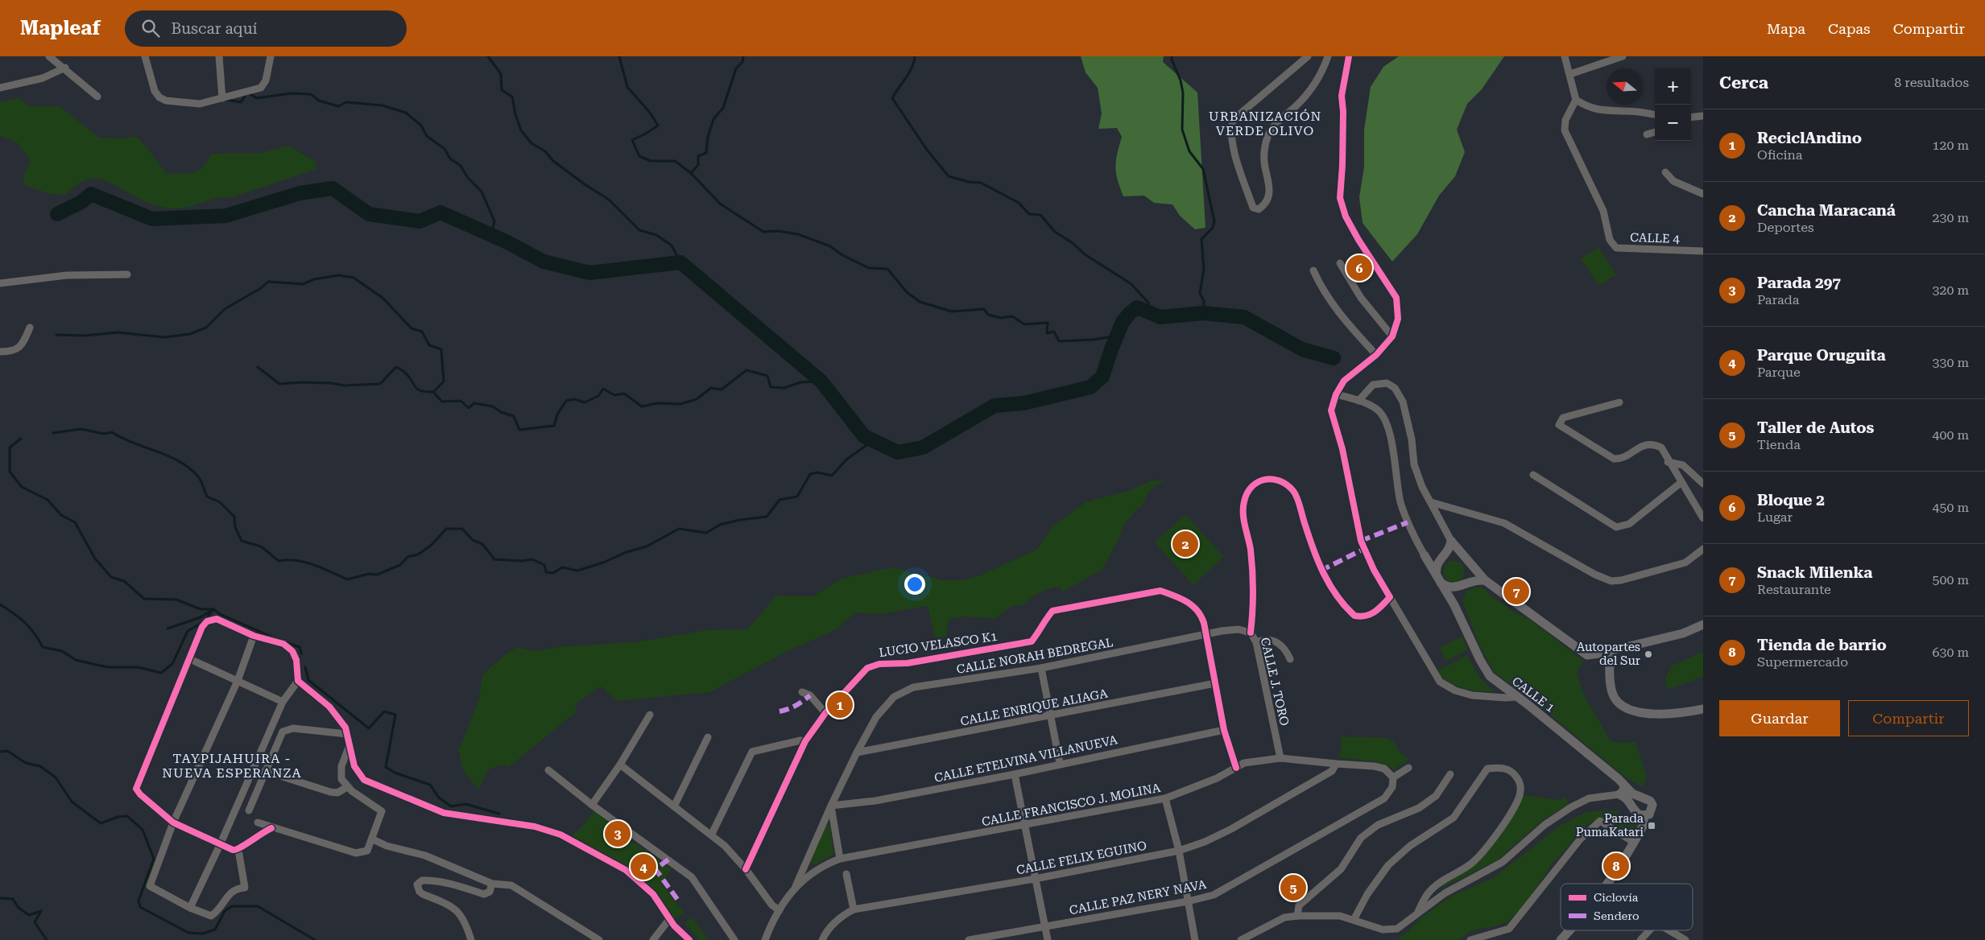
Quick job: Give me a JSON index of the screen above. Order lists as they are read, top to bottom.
{
  "streets": {
    "main road": ["CALLE 1"],
    "street": [
      "CALLE 4",
      "LUCIO VELASCO K1",
      "CALLE NORAH BEDREGAL",
      "CALLE J. TORO",
      "CALLE ENRIQUE ALIAGA",
      "CALLE ETELVINA VILLANUEVA",
      "CALLE FRANCISCO J. MOLINA",
      "CALLE FELIX EGUINO",
      "CALLE PAZ NERY NAVA"
    ]
  },
  "crossings": [
    ["LUCIO VELASCO K1", "CALLE NORAH BEDREGAL"],
    ["LUCIO VELASCO K1", "CALLE J. TORO"],
    ["CALLE NORAH BEDREGAL", "CALLE J. TORO"],
    ["CALLE NORAH BEDREGAL", "CALLE ENRIQUE ALIAGA"],
    ["CALLE NORAH BEDREGAL", "CALLE ETELVINA VILLANUEVA"],
    ["CALLE NORAH BEDREGAL", "CALLE FRANCISCO J. MOLINA"],
    ["CALLE J. TORO", "CALLE FRANCISCO J. MOLINA"],
    ["CALLE FRANCISCO J. MOLINA", "CALLE FELIX EGUINO"],
    ["CALLE FRANCISCO J. MOLINA", "CALLE PAZ NERY NAVA"]
  ],
  "districts": ["URBANIZACIÓN VERDE OLIVO", "TAYPIJAHUIRA - NUEVA ESPERANZA"],
  "places": {
    "other": ["Autopartes del Sur"],
    "transit": ["Parada PumaKatari"]
  },
  "legend": ["Ciclovía", "Sendero"],
  "north": "left",
  "page": {
    "header": "Mapleaf",
    "search": "Buscar aquí",
    "nav": ["Mapa", "Capas", "Compartir"],
    "heading": ["Cerca", "8 resultados"],
    "map_buttons": ["+", "−"],
    "list": [
      {
        "mark": "1",
        "name": "ReciclAndino",
        "note": "Oficina",
        "value": "120 m"
      },
      {
        "mark": "2",
        "name": "Cancha Maracaná",
        "note": "Deportes",
        "value": "230 m"
      },
      {
        "mark": "3",
        "name": "Parada 297",
        "note": "Parada",
        "value": "320 m"
      },
      {
        "mark": "4",
        "name": "Parque Oruguita",
        "note": "Parque",
        "value": "330 m"
      },
      {
        "mark": "5",
        "name": "Taller de Autos",
        "note": "Tienda",
        "value": "400 m"
      },
      {
        "mark": "6",
        "name": "Bloque 2",
        "note": "Lugar",
        "value": "450 m"
      },
      {
        "mark": "7",
        "name": "Snack Milenka",
        "note": "Restaurante",
        "value": "500 m"
      },
      {
        "mark": "8",
        "name": "Tienda de barrio",
        "note": "Supermercado",
        "value": "630 m"
      }
    ],
    "pins": [
      "6",
      "2",
      "7",
      "1",
      "3",
      "8",
      "4",
      "5"
    ],
    "buttons": ["Guardar", "Compartir"]
  }
}
